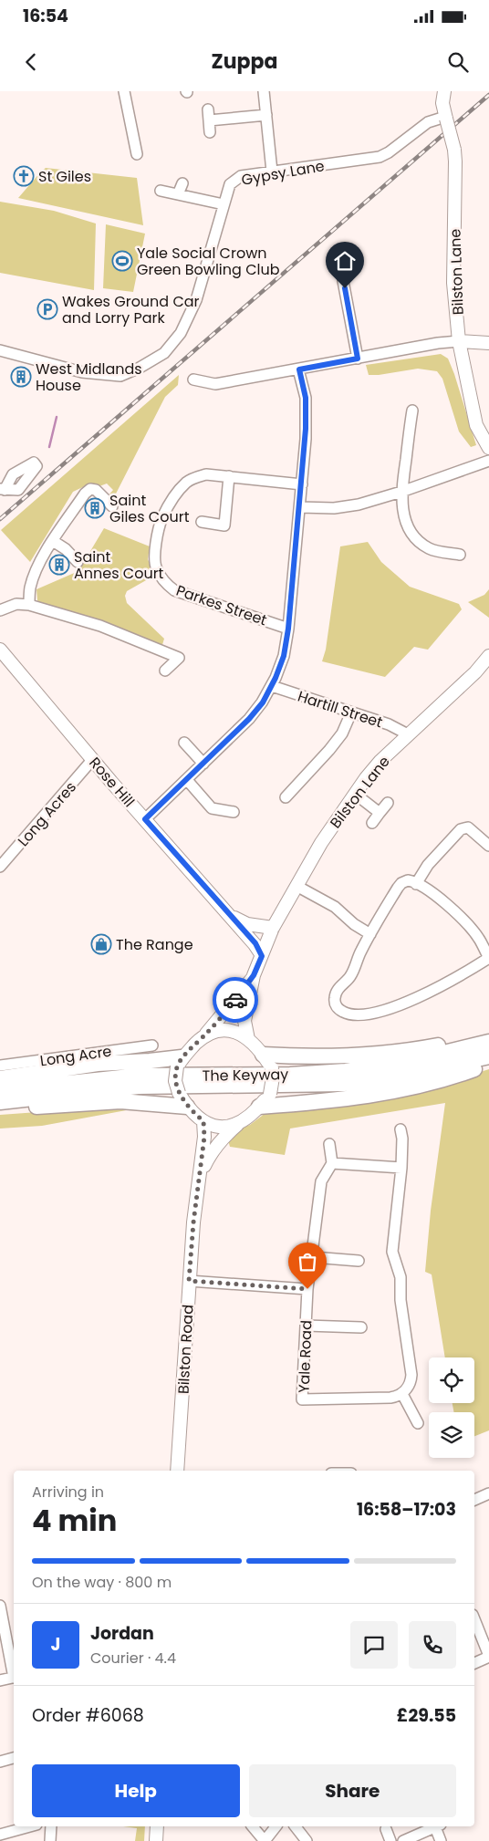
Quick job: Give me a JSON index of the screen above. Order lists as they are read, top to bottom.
{
  "streets": {
    "highway": ["The Keyway"],
    "main road": ["Bilston Lane", "Rose Hill", "Bilston Road"],
    "street": [
      "Gypsy Lane",
      "Parkes Street",
      "Hartill Street",
      "Long Acres",
      "Long Acre",
      "Yale Road"
    ]
  },
  "crossings": [
    ["Gypsy Lane", "Bilston Lane"],
    ["Bilston Lane", "Hartill Street"],
    ["Bilston Lane", "Rose Hill"],
    ["Rose Hill", "Long Acres"]
  ],
  "places": {
    "church": ["St Giles"],
    "sports": ["Yale Social Crown Green Bowling Club"],
    "parking": ["Wakes Ground Car and Lorry Park"],
    "building": ["West Midlands House", "Saint Giles Court", "Saint Annes Court"],
    "shop": ["The Range"]
  },
  "page": {
    "status": "16:54",
    "header": "Zuppa",
    "heading": ["4 min", "Arriving in", "16:58–17:03"],
    "panel": [
      "Jordan",
      "Courier · 4.4",
      "Order #6068",
      "£29.55"
    ],
    "bar": "On the way · 800 m",
    "round": "J",
    "buttons": ["Help", "Share"]
  }
}
